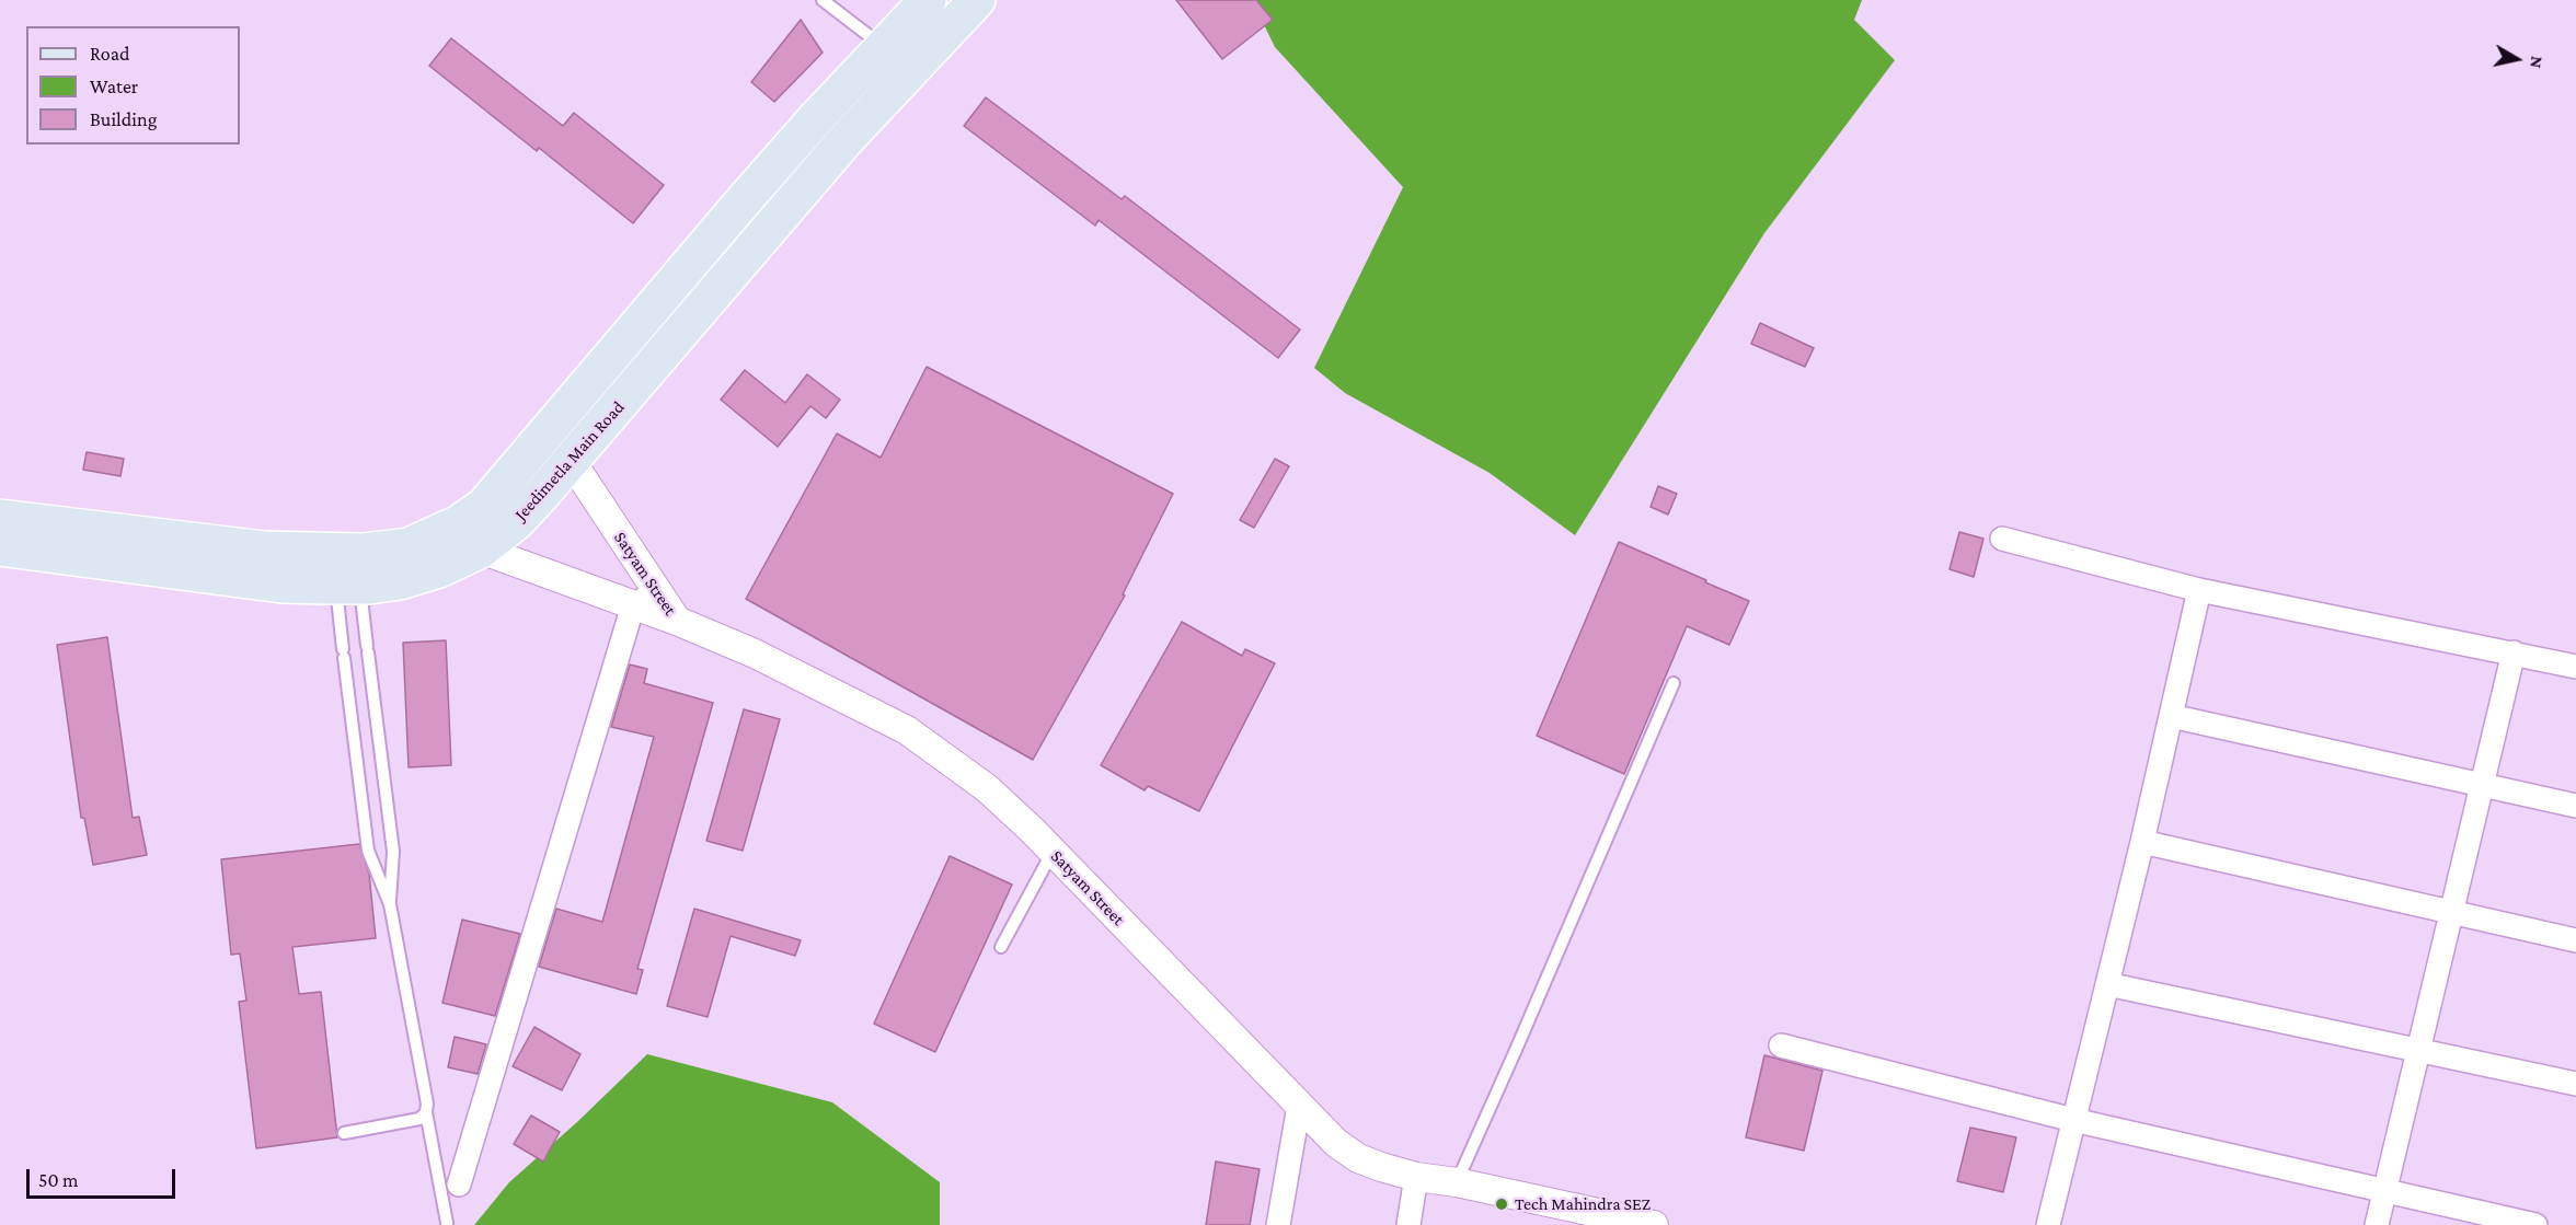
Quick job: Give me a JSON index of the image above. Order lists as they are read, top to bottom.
{
  "streets": {
    "main road": ["Jeedimetla Main Road"],
    "street": ["Satyam Street"]
  },
  "crossings": [
    ["Jeedimetla Main Road", "Satyam Street"]
  ],
  "places": ["Tech Mahindra SEZ"],
  "legend": ["Road", "Water", "Building"],
  "scale_bar": "50 m",
  "north": "right"
}
